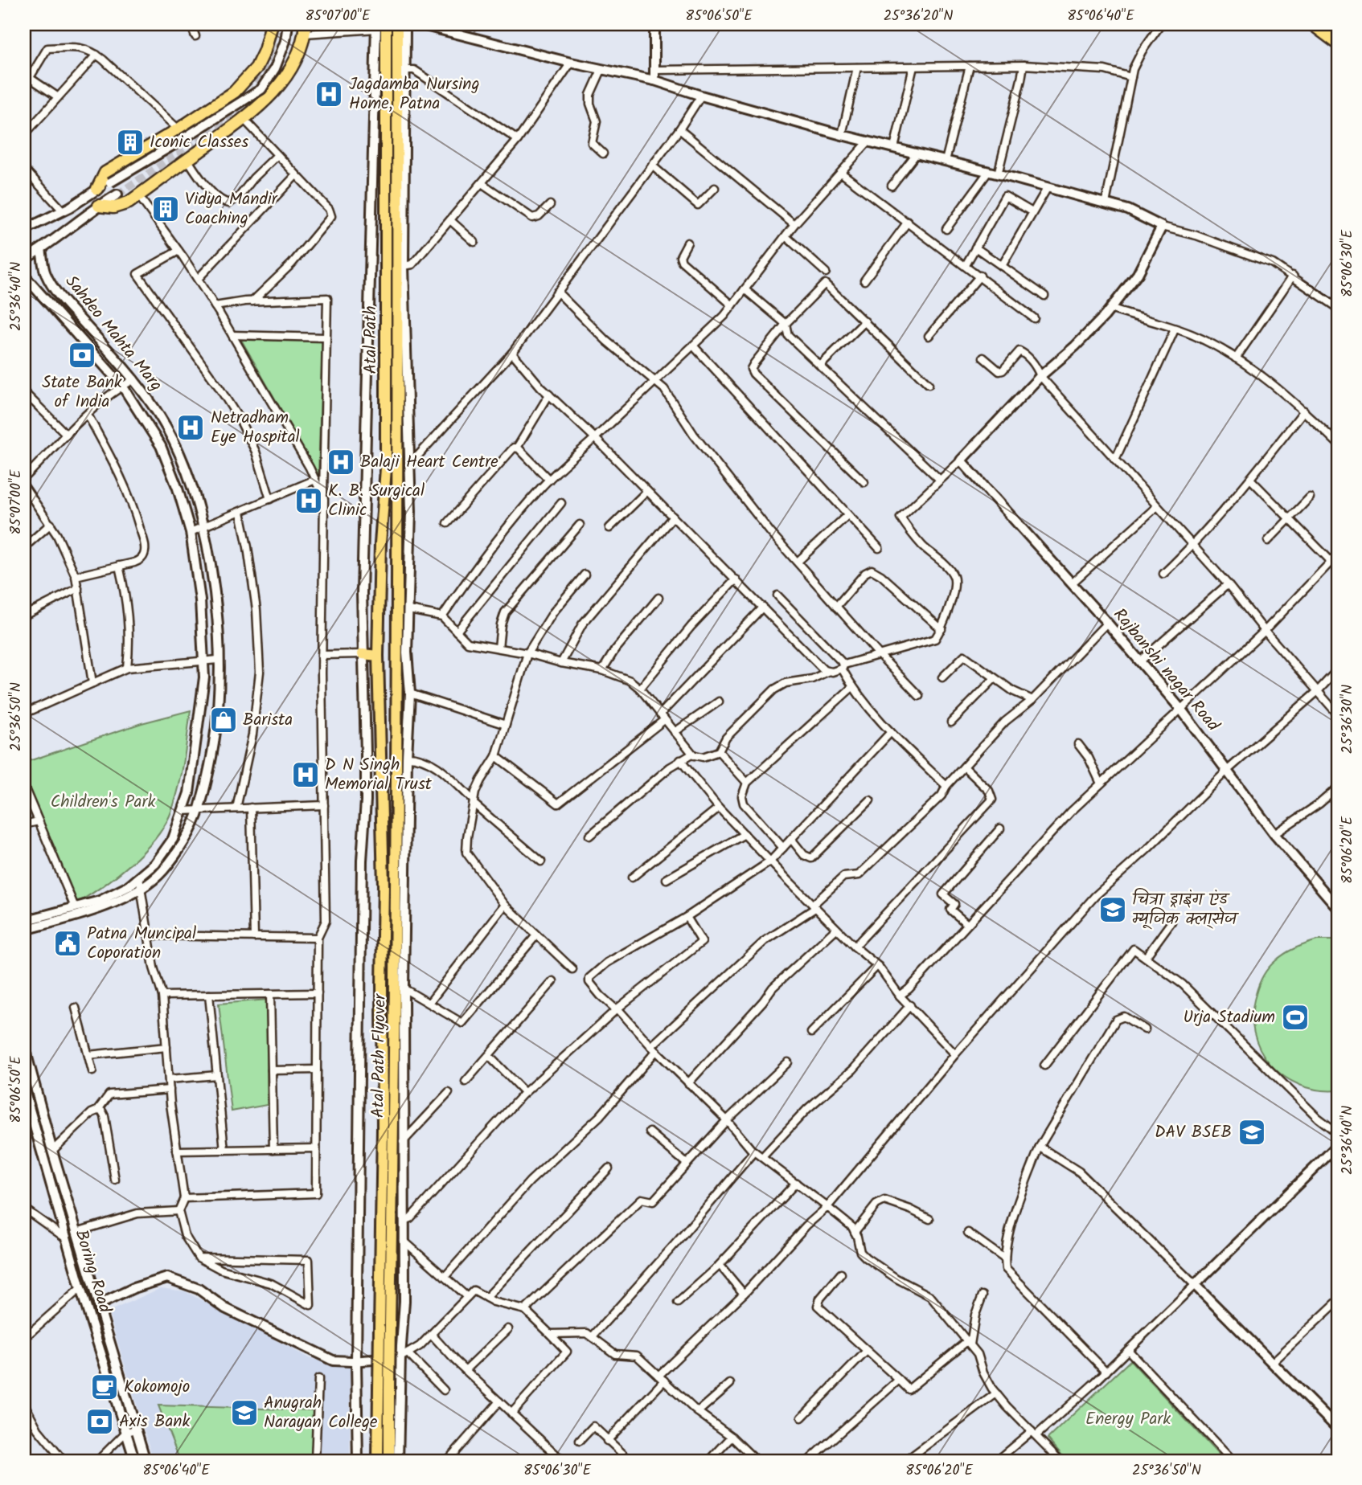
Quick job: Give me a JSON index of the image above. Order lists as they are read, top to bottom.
{
  "streets": {
    "main road": ["Atal Path", "Atal Path Flyover"],
    "street": ["Sahdeo Mahta Marg", "Rajbanshi nagar Road", "Boring Road"]
  },
  "crossings": [
    ["Atal Path", "Atal Path Flyover"]
  ],
  "parks": ["Children's Park", "Energy Park"],
  "places": {
    "hospital": [
      "Jagdamba Nursing Home, Patna",
      "Netradham Eye Hospital",
      "Balaji Heart Centre",
      "K. B. Surgical Clinic",
      "D N Singh Memorial Trust"
    ],
    "building": ["Iconic Classes", "Vidya Mandir Coaching"],
    "bank": ["State Bank of India", "Axis Bank"],
    "shop": ["Barista"],
    "school or university": ["चित्रा ड्राइंग एंड म्यूजिक क्ला्सेज", "DAV BSEB", "Anugrah Narayan College"],
    "public building": ["Patna Muncipal Coporation"],
    "sports": ["Urja Stadium"],
    "cafe": ["Kokomojo"]
  },
  "coordinates": [
    "85°07'00\"E",
    "85°06'50\"E",
    "25°36'20\"N",
    "85°06'40\"E",
    "85°06'30\"E",
    "25°36'40\"N",
    "25°36'50\"N",
    "25°36'30\"N",
    "85°06'20\"E"
  ]
}
